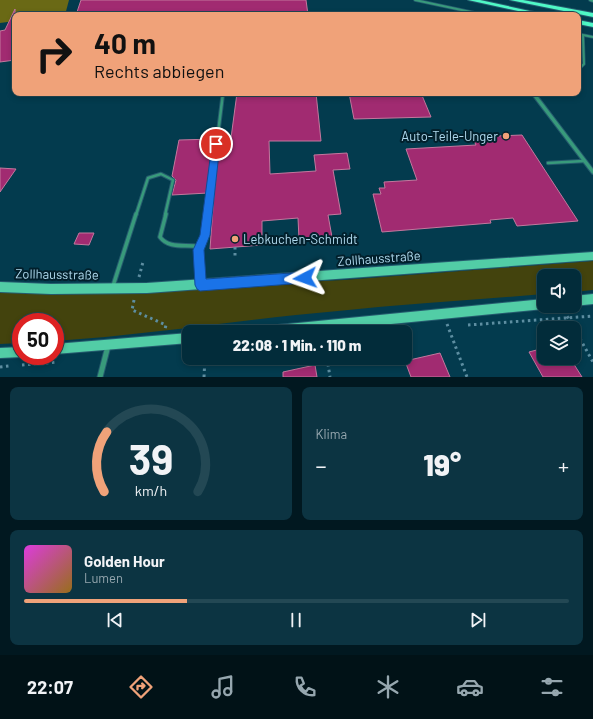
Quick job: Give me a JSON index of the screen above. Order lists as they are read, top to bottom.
{
  "streets": {
    "main road": ["Zollhausstraße"]
  },
  "places": ["Auto-Teile-Unger", "Lebkuchen-Schmidt"],
  "page": {
    "turn": ["40 m", "Rechts abbiegen"],
    "limit": "50",
    "trip": "22:08 · 1 Min. · 110 m",
    "tile": "Klima",
    "heat": ["−", "19°", "+"],
    "song": ["Golden Hour", "Lumen"],
    "tabs": "22:07",
    "gauge": ["39", "km/h"]
  }
}
